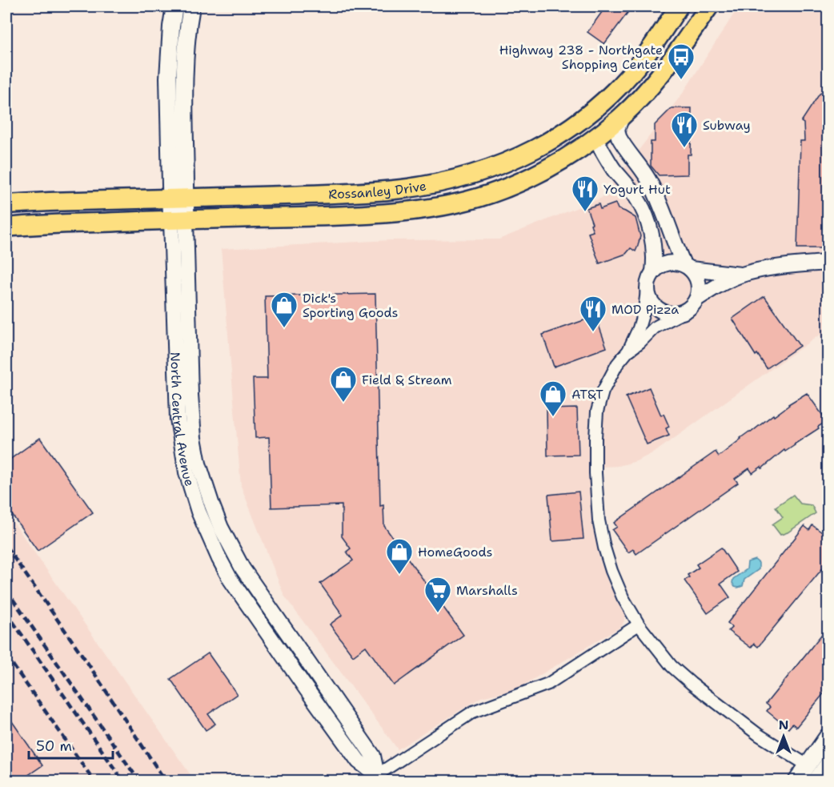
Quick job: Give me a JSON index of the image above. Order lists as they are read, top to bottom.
{
  "streets": {
    "main road": ["Rossanley Drive", "North Central Avenue"]
  },
  "crossings": [
    ["Rossanley Drive", "North Central Avenue"]
  ],
  "places": {
    "bus stop": ["Highway 238 - Northgate Shopping Center"],
    "restaurant": ["Subway", "Yogurt Hut", "MOD Pizza"],
    "shop": [
      "Dick's Sporting Goods",
      "Field & Stream",
      "AT&T",
      "HomeGoods"
    ],
    "supermarket": ["Marshalls"]
  },
  "scale_bar": "50 m",
  "north": "top"
}
